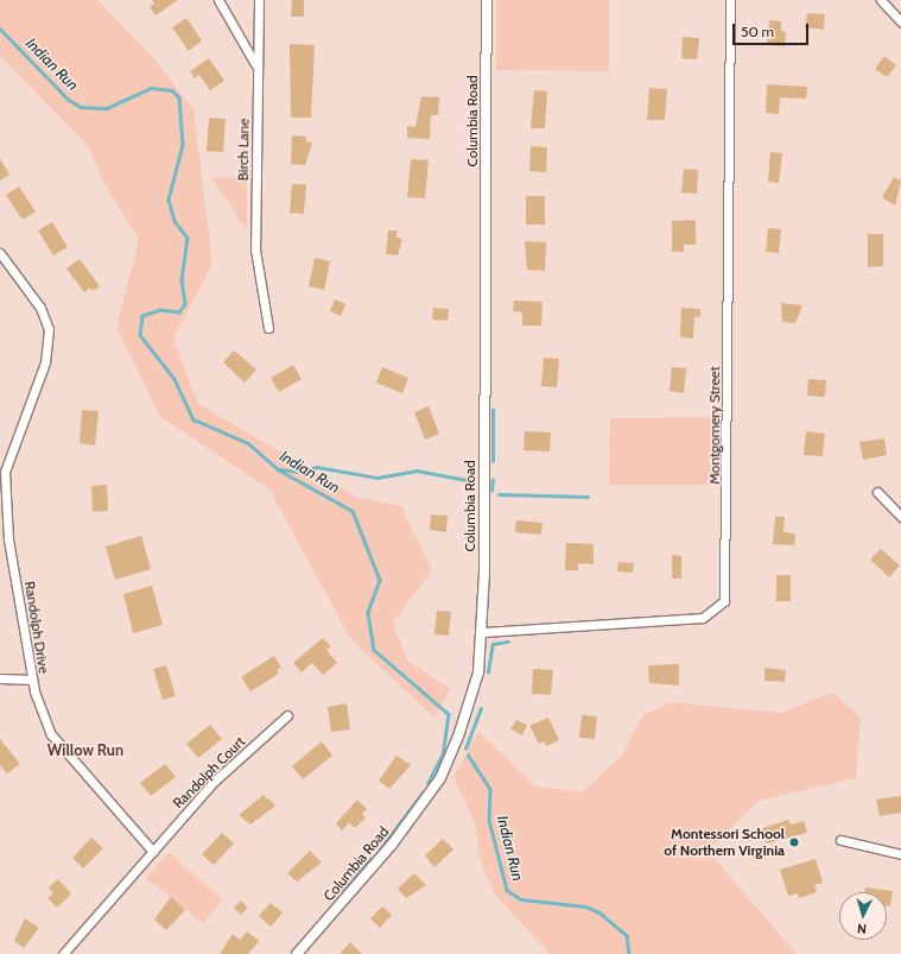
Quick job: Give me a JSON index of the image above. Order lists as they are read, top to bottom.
{
  "streets": {
    "street": [
      "Columbia Road",
      "Birch Lane",
      "Montgomery Street",
      "Randolph Drive",
      "Randolph Court"
    ]
  },
  "crossings": [
    ["Columbia Road", "Montgomery Street"],
    ["Randolph Drive", "Randolph Court"]
  ],
  "districts": ["Willow Run"],
  "water": ["Indian Run"],
  "places": ["Montessori School of Northern Virginia"],
  "scale_bar": "50 m",
  "north": "bottom"
}
